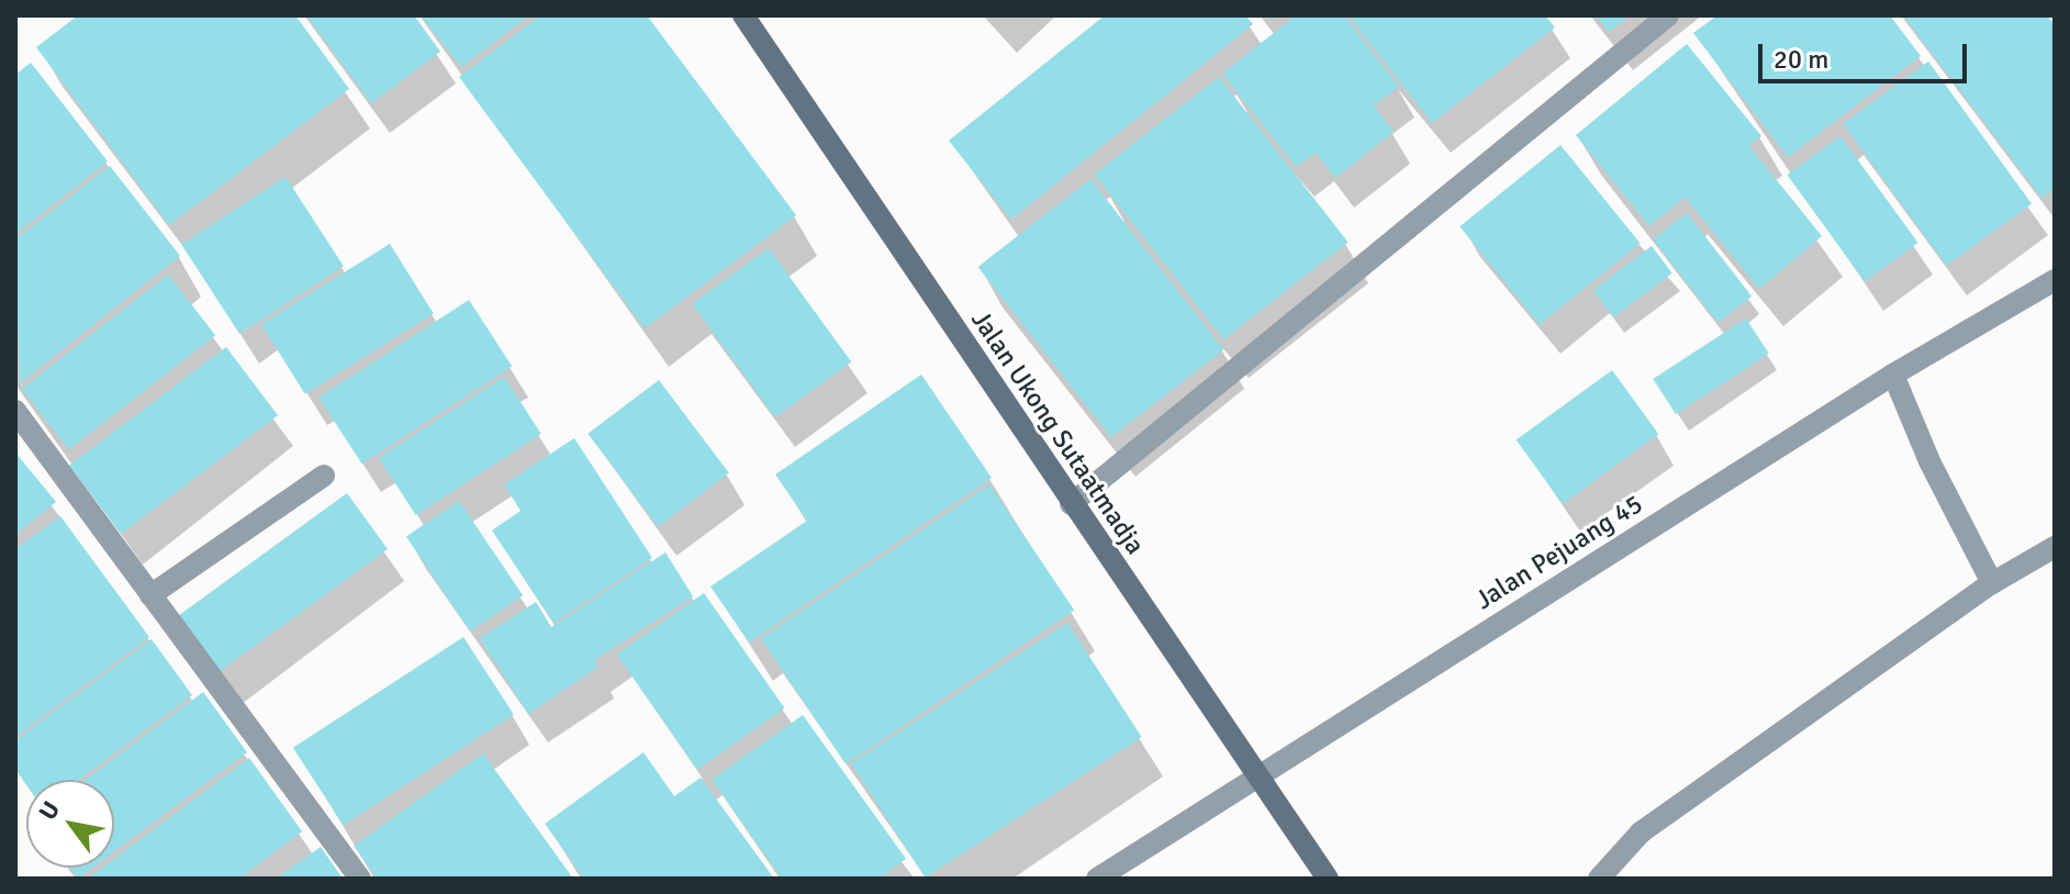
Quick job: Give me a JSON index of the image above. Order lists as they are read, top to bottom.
{
  "streets": {
    "main road": ["Jalan Ukong Sutaatmadja"],
    "street": ["Jalan Pejuang 45"]
  },
  "crossings": [
    ["Jalan Ukong Sutaatmadja", "Jalan Pejuang 45"]
  ],
  "scale_bar": "20 m",
  "north": "top left"
}
